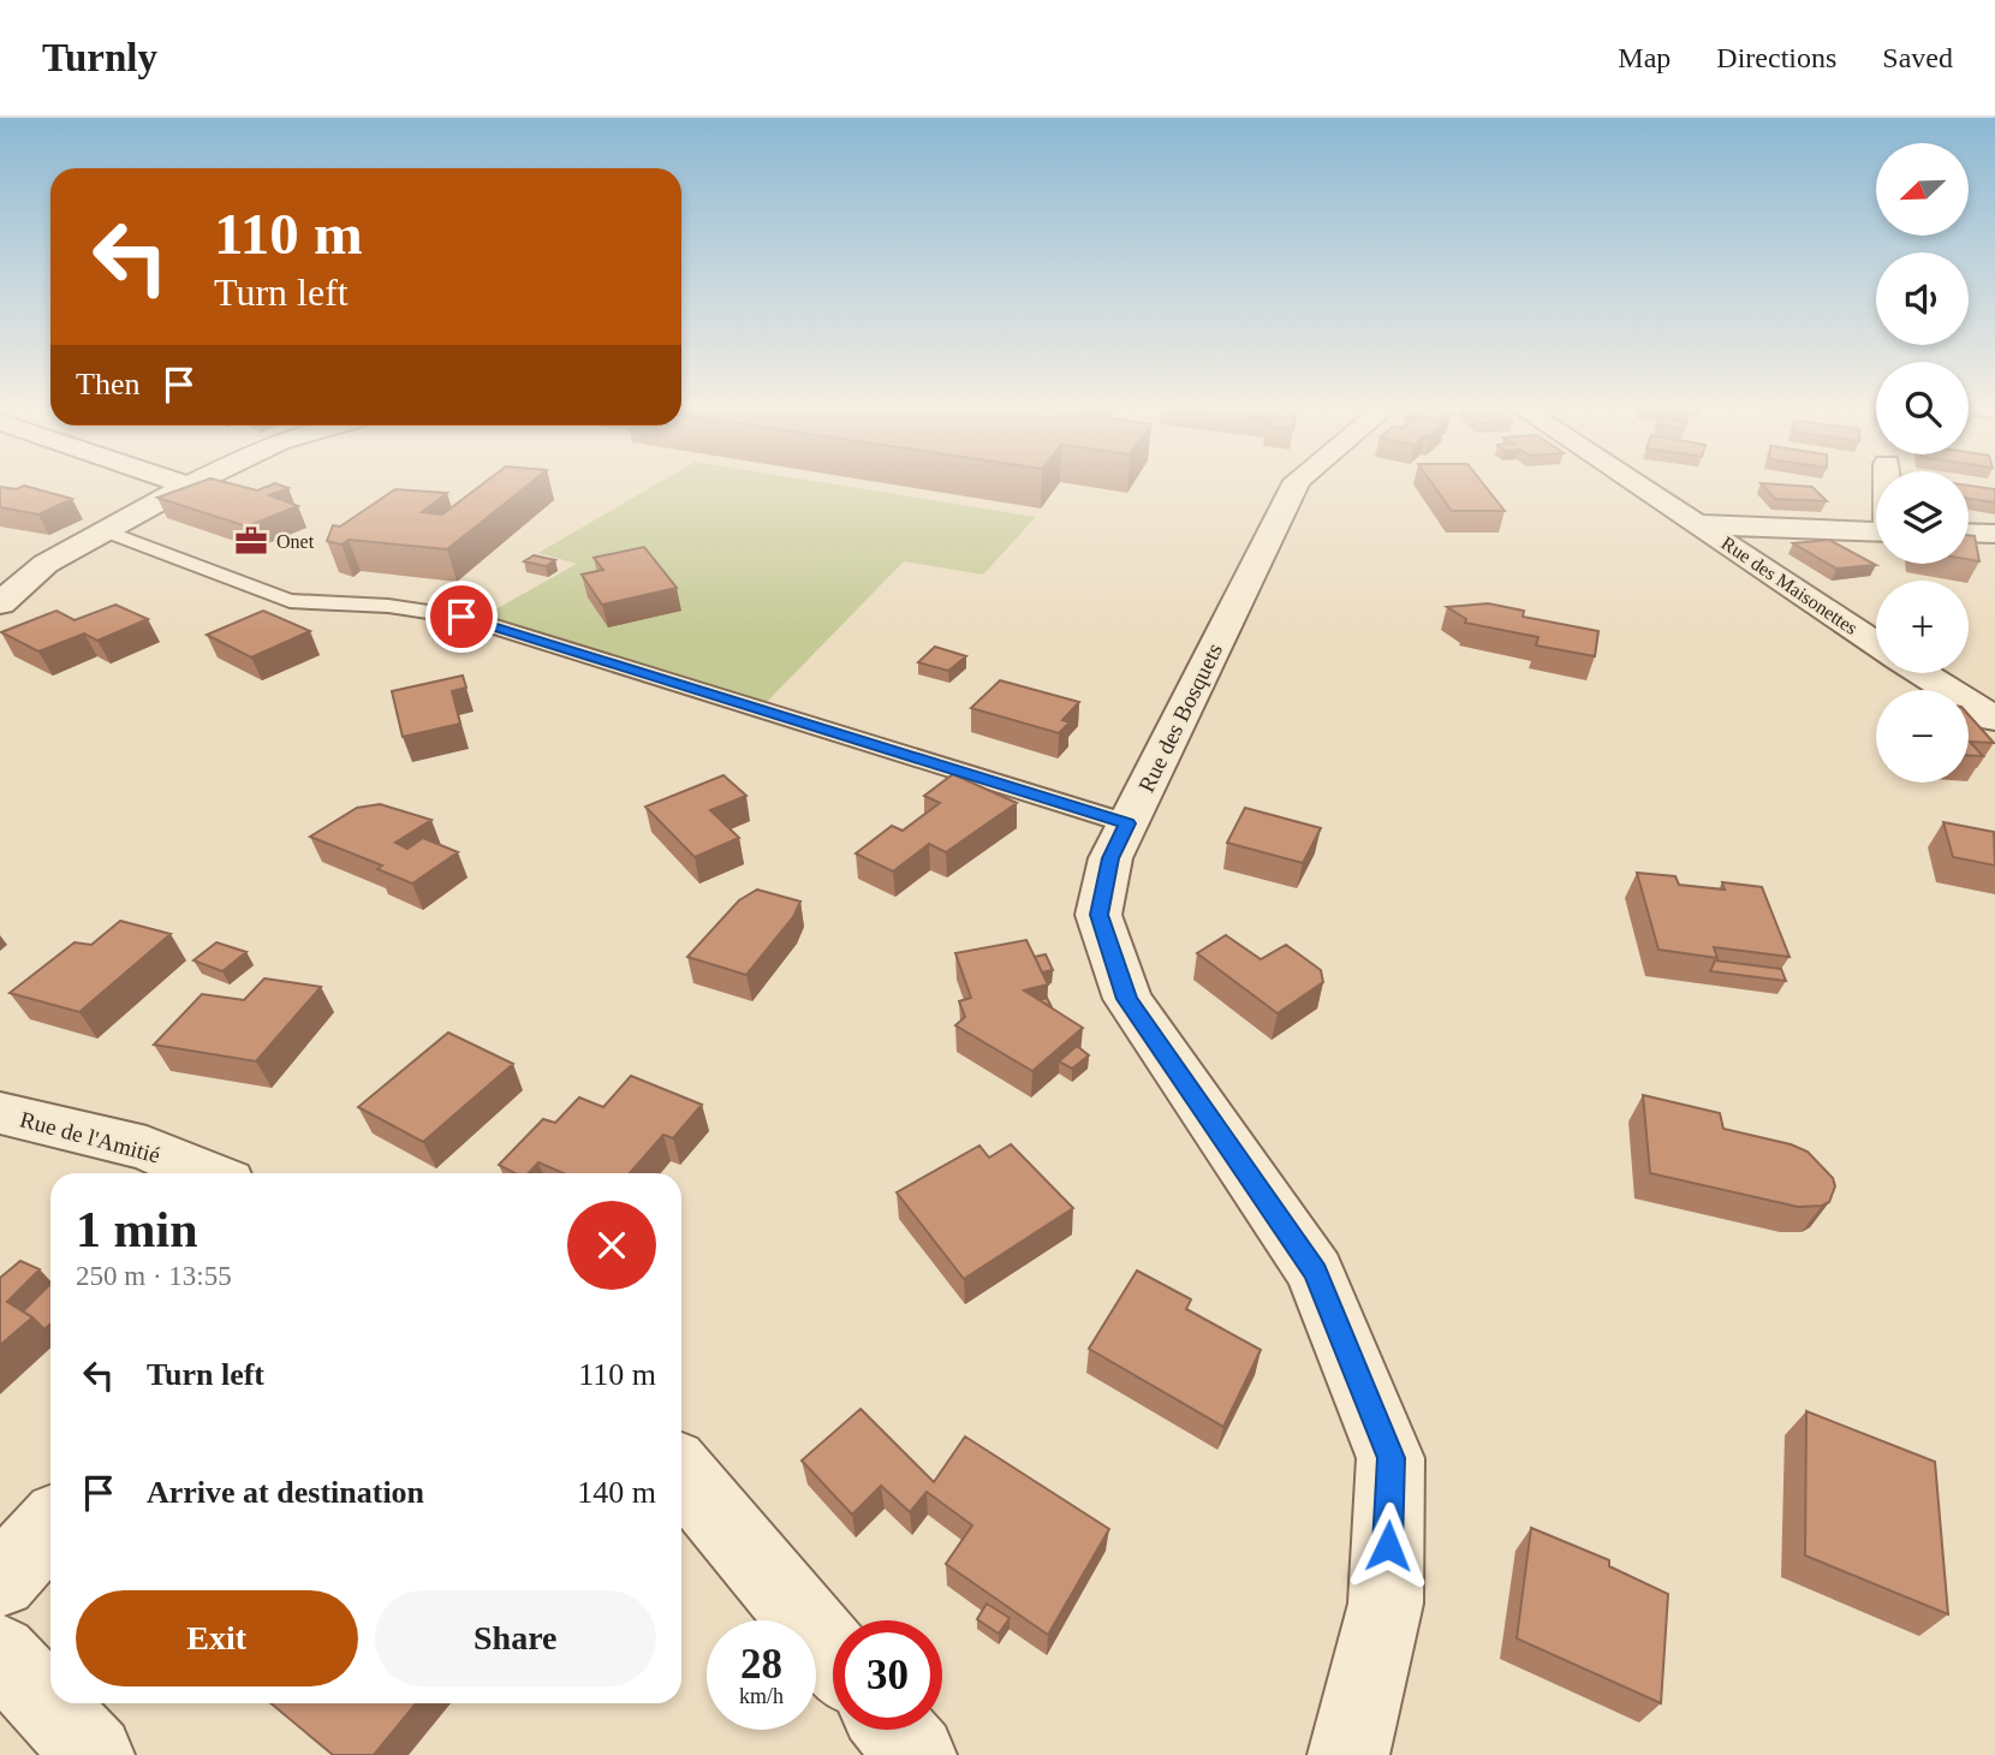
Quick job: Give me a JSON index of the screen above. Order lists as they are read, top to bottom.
{
  "streets": {
    "street": ["Rue des Maisonettes", "Rue des Bosquets", "Rue de l'Amitié"]
  },
  "places": {
    "office": ["Onet"]
  },
  "north": "bottom left",
  "page": {
    "header": "Turnly",
    "nav": ["Map", "Directions", "Saved"],
    "map_buttons": ["+", "−"],
    "turn": ["110 m", "Turn left"],
    "then": "Then",
    "heading": ["1 min", "250 m · 13:55"],
    "list": [
      {
        "name": "Turn left",
        "value": "110 m"
      },
      {
        "name": "Arrive at destination",
        "value": "140 m"
      }
    ],
    "buttons": ["Exit", "Share"],
    "speed": "28 km/h",
    "limit": "30"
  }
}
